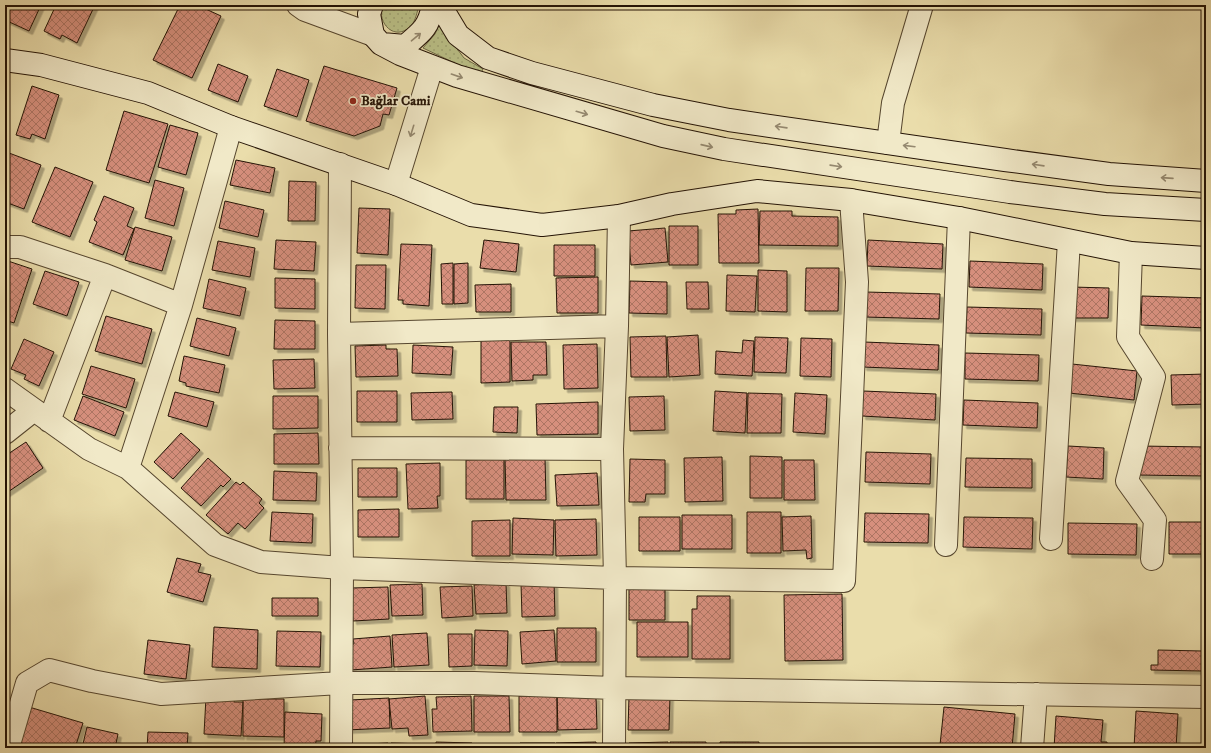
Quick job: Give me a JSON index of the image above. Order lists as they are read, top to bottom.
{
  "places": ["Bağlar Cami"]
}
